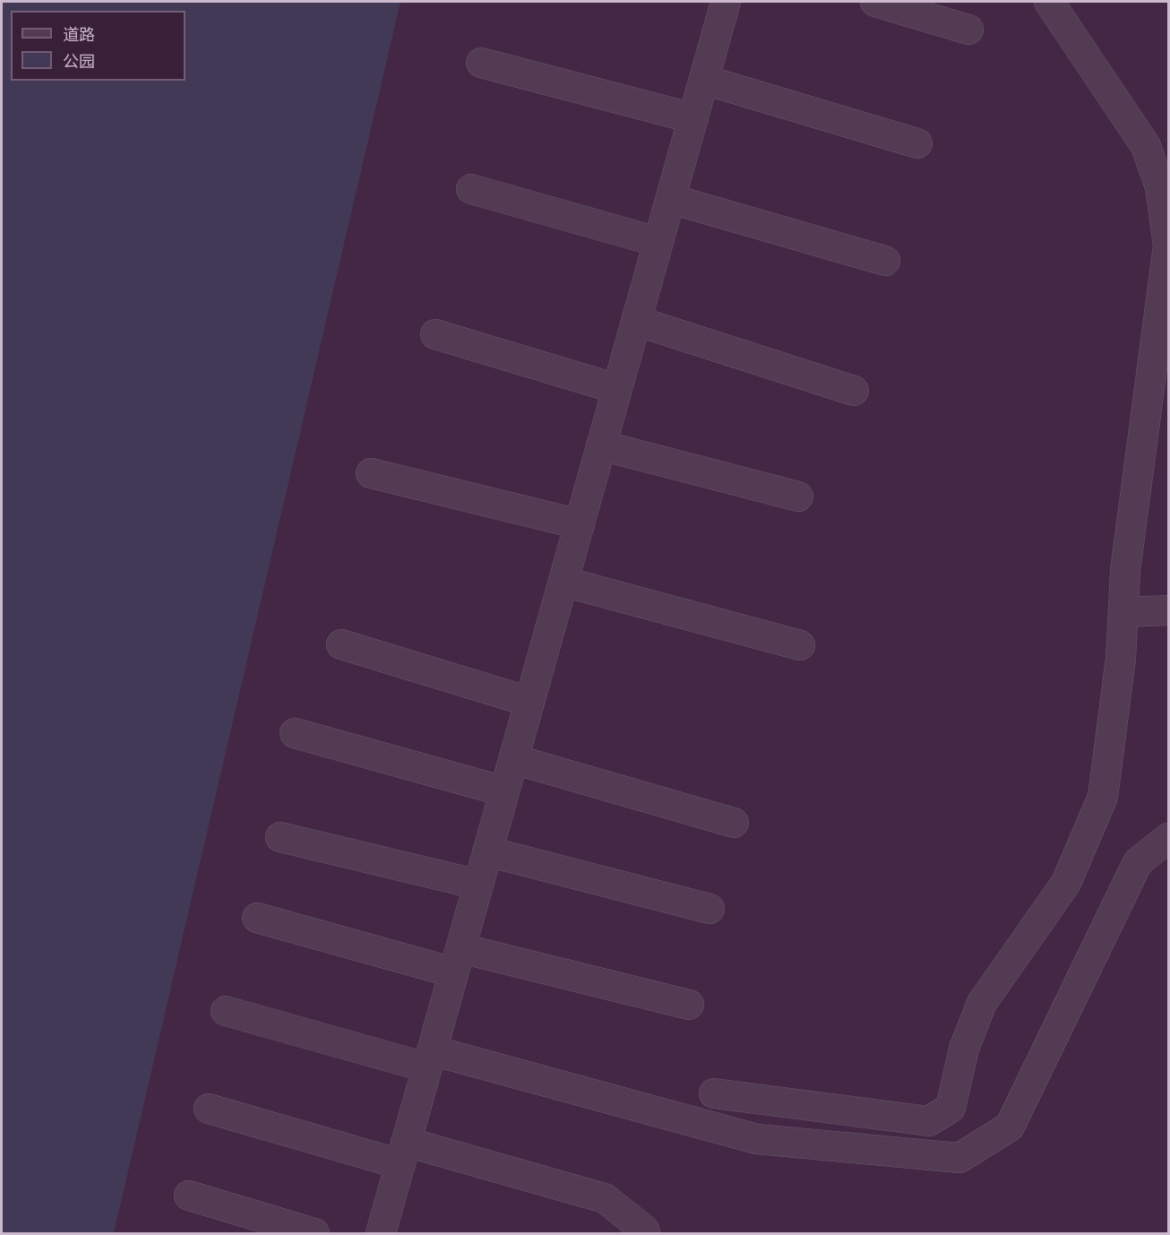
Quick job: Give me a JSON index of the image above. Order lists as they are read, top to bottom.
{
  "legend": ["道路", "公园"]
}
